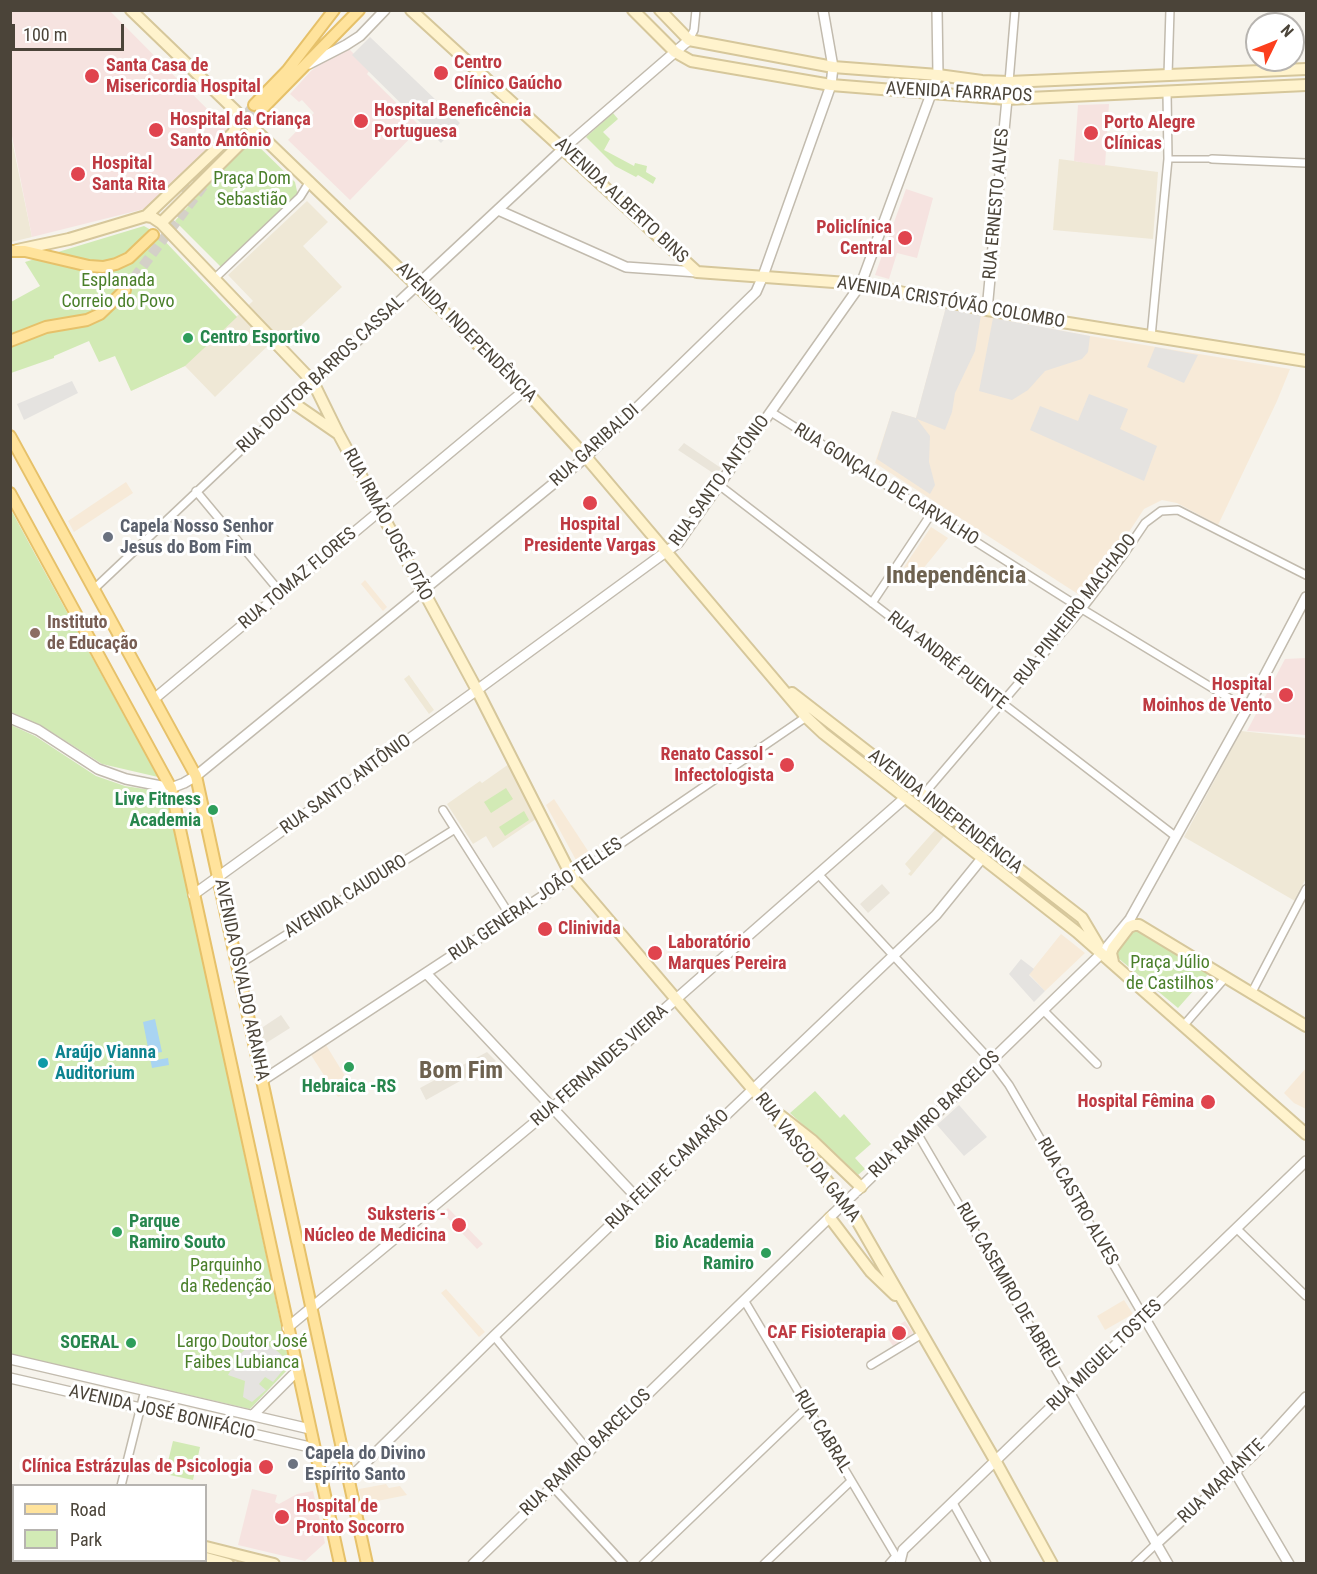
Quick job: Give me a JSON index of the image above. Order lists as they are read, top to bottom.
{
  "streets": {
    "main road": [
      "AVENIDA FARRAPOS",
      "AVENIDA ALBERTO BINS",
      "AVENIDA CRISTÓVÃO COLOMBO",
      "AVENIDA INDEPENDÊNCIA",
      "RUA IRMÃO JOSÉ OTÃO",
      "AVENIDA OSVALDO ARANHA",
      "RUA VASCO DA GAMA"
    ],
    "street": [
      "RUA ERNESTO ALVES",
      "RUA DOUTOR BARROS CASSAL",
      "RUA GARIBALDI",
      "RUA SANTO ANTÔNIO",
      "RUA GONÇALO DE CARVALHO",
      "RUA TOMAZ FLORES",
      "RUA PINHEIRO MACHADO",
      "RUA ANDRÉ PUENTE",
      "AVENIDA CAUDURO",
      "RUA GENERAL JOÃO TELLES",
      "RUA FERNANDES VIEIRA",
      "RUA RAMIRO BARCELOS",
      "RUA FELIPE CAMARÃO",
      "RUA CASTRO ALVES",
      "RUA CASEMIRO DE ABREU",
      "RUA MIGUEL TOSTES",
      "AVENIDA JOSÉ BONIFÁCIO",
      "RUA CABRAL",
      "RUA MARIANTE"
    ]
  },
  "crossings": [
    ["AVENIDA FARRAPOS", "RUA ERNESTO ALVES"],
    ["AVENIDA FARRAPOS", "RUA DOUTOR BARROS CASSAL"],
    ["AVENIDA FARRAPOS", "RUA GARIBALDI"],
    ["AVENIDA FARRAPOS", "RUA SANTO ANTÔNIO"],
    ["AVENIDA ALBERTO BINS", "AVENIDA CRISTÓVÃO COLOMBO"],
    ["AVENIDA ALBERTO BINS", "RUA DOUTOR BARROS CASSAL"],
    ["RUA ERNESTO ALVES", "AVENIDA CRISTÓVÃO COLOMBO"],
    ["AVENIDA CRISTÓVÃO COLOMBO", "RUA DOUTOR BARROS CASSAL"],
    ["AVENIDA CRISTÓVÃO COLOMBO", "RUA GARIBALDI"],
    ["AVENIDA CRISTÓVÃO COLOMBO", "RUA SANTO ANTÔNIO"],
    ["AVENIDA INDEPENDÊNCIA", "RUA DOUTOR BARROS CASSAL"],
    ["AVENIDA INDEPENDÊNCIA", "RUA GARIBALDI"],
    ["AVENIDA INDEPENDÊNCIA", "RUA SANTO ANTÔNIO"],
    ["AVENIDA INDEPENDÊNCIA", "RUA TOMAZ FLORES"],
    ["AVENIDA INDEPENDÊNCIA", "RUA PINHEIRO MACHADO"],
    ["AVENIDA INDEPENDÊNCIA", "RUA GENERAL JOÃO TELLES"],
    ["AVENIDA INDEPENDÊNCIA", "RUA FERNANDES VIEIRA"],
    ["AVENIDA INDEPENDÊNCIA", "RUA RAMIRO BARCELOS"],
    ["AVENIDA INDEPENDÊNCIA", "RUA FELIPE CAMARÃO"],
    ["RUA DOUTOR BARROS CASSAL", "RUA IRMÃO JOSÉ OTÃO"],
    ["RUA DOUTOR BARROS CASSAL", "AVENIDA OSVALDO ARANHA"],
    ["RUA GARIBALDI", "RUA IRMÃO JOSÉ OTÃO"],
    ["RUA GARIBALDI", "AVENIDA OSVALDO ARANHA"],
    ["RUA SANTO ANTÔNIO", "RUA GONÇALO DE CARVALHO"],
    ["RUA SANTO ANTÔNIO", "RUA IRMÃO JOSÉ OTÃO"],
    ["RUA SANTO ANTÔNIO", "RUA ANDRÉ PUENTE"],
    ["RUA SANTO ANTÔNIO", "AVENIDA OSVALDO ARANHA"],
    ["RUA GONÇALO DE CARVALHO", "RUA PINHEIRO MACHADO"],
    ["RUA GONÇALO DE CARVALHO", "RUA RAMIRO BARCELOS"],
    ["RUA IRMÃO JOSÉ OTÃO", "RUA TOMAZ FLORES"],
    ["RUA IRMÃO JOSÉ OTÃO", "RUA GENERAL JOÃO TELLES"],
    ["RUA IRMÃO JOSÉ OTÃO", "RUA VASCO DA GAMA"],
    ["RUA TOMAZ FLORES", "AVENIDA OSVALDO ARANHA"],
    ["RUA PINHEIRO MACHADO", "RUA ANDRÉ PUENTE"],
    ["RUA ANDRÉ PUENTE", "RUA RAMIRO BARCELOS"],
    ["AVENIDA CAUDURO", "AVENIDA OSVALDO ARANHA"],
    ["RUA GENERAL JOÃO TELLES", "AVENIDA OSVALDO ARANHA"],
    ["RUA GENERAL JOÃO TELLES", "RUA VASCO DA GAMA"],
    ["AVENIDA OSVALDO ARANHA", "RUA FERNANDES VIEIRA"],
    ["AVENIDA OSVALDO ARANHA", "RUA FELIPE CAMARÃO"],
    ["AVENIDA OSVALDO ARANHA", "AVENIDA JOSÉ BONIFÁCIO"],
    ["RUA FERNANDES VIEIRA", "RUA VASCO DA GAMA"],
    ["RUA FERNANDES VIEIRA", "RUA CASTRO ALVES"],
    ["RUA RAMIRO BARCELOS", "RUA CASTRO ALVES"],
    ["RUA RAMIRO BARCELOS", "RUA CASEMIRO DE ABREU"],
    ["RUA RAMIRO BARCELOS", "RUA CABRAL"],
    ["RUA VASCO DA GAMA", "RUA FELIPE CAMARÃO"],
    ["RUA VASCO DA GAMA", "RUA MIGUEL TOSTES"],
    ["RUA FELIPE CAMARÃO", "RUA CASTRO ALVES"],
    ["RUA CASTRO ALVES", "RUA MIGUEL TOSTES"],
    ["RUA CASTRO ALVES", "RUA MARIANTE"],
    ["RUA CASEMIRO DE ABREU", "RUA MIGUEL TOSTES"],
    ["RUA CASEMIRO DE ABREU", "RUA MARIANTE"],
    ["RUA MIGUEL TOSTES", "RUA CABRAL"]
  ],
  "districts": ["Independência", "Bom Fim"],
  "parks": [
    "Praça Dom Sebastião",
    "Esplanada Correio do Povo",
    "Praça Júlio de Castilhos",
    "Parquinho da Redenção",
    "Largo Doutor José Faibes Lubianca"
  ],
  "places": [
    "Centro Clínico Gaúcho",
    "Santa Casa de Misericordia Hospital",
    "Hospital Beneficência Portuguesa",
    "Hospital da Criança Santo Antônio",
    "Porto Alegre Clínicas",
    "Hospital Santa Rita",
    "Policlínica Central",
    "Centro Esportivo",
    "Hospital Presidente Vargas",
    "Capela Nosso Senhor Jesus do Bom Fim",
    "Instituto de Educação",
    "Hospital Moinhos de Vento",
    "Renato Cassol - Infectologista",
    "Live Fitness Academia",
    "Clinivida",
    "Laboratório Marques Pereira",
    "Araújo Vianna Auditorium",
    "Hebraica -RS",
    "Hospital Fêmina",
    "Suksteris - Núcleo de Medicina",
    "Parque Ramiro Souto",
    "Bio Academia Ramiro",
    "CAF Fisioterapia",
    "SOERAL",
    "Capela do Divino Espírito Santo",
    "Clínica Estrázulas de Psicologia",
    "Hospital de Pronto Socorro"
  ],
  "legend": ["Road", "Park"],
  "scale_bar": "100 m",
  "north": "top right"
}
